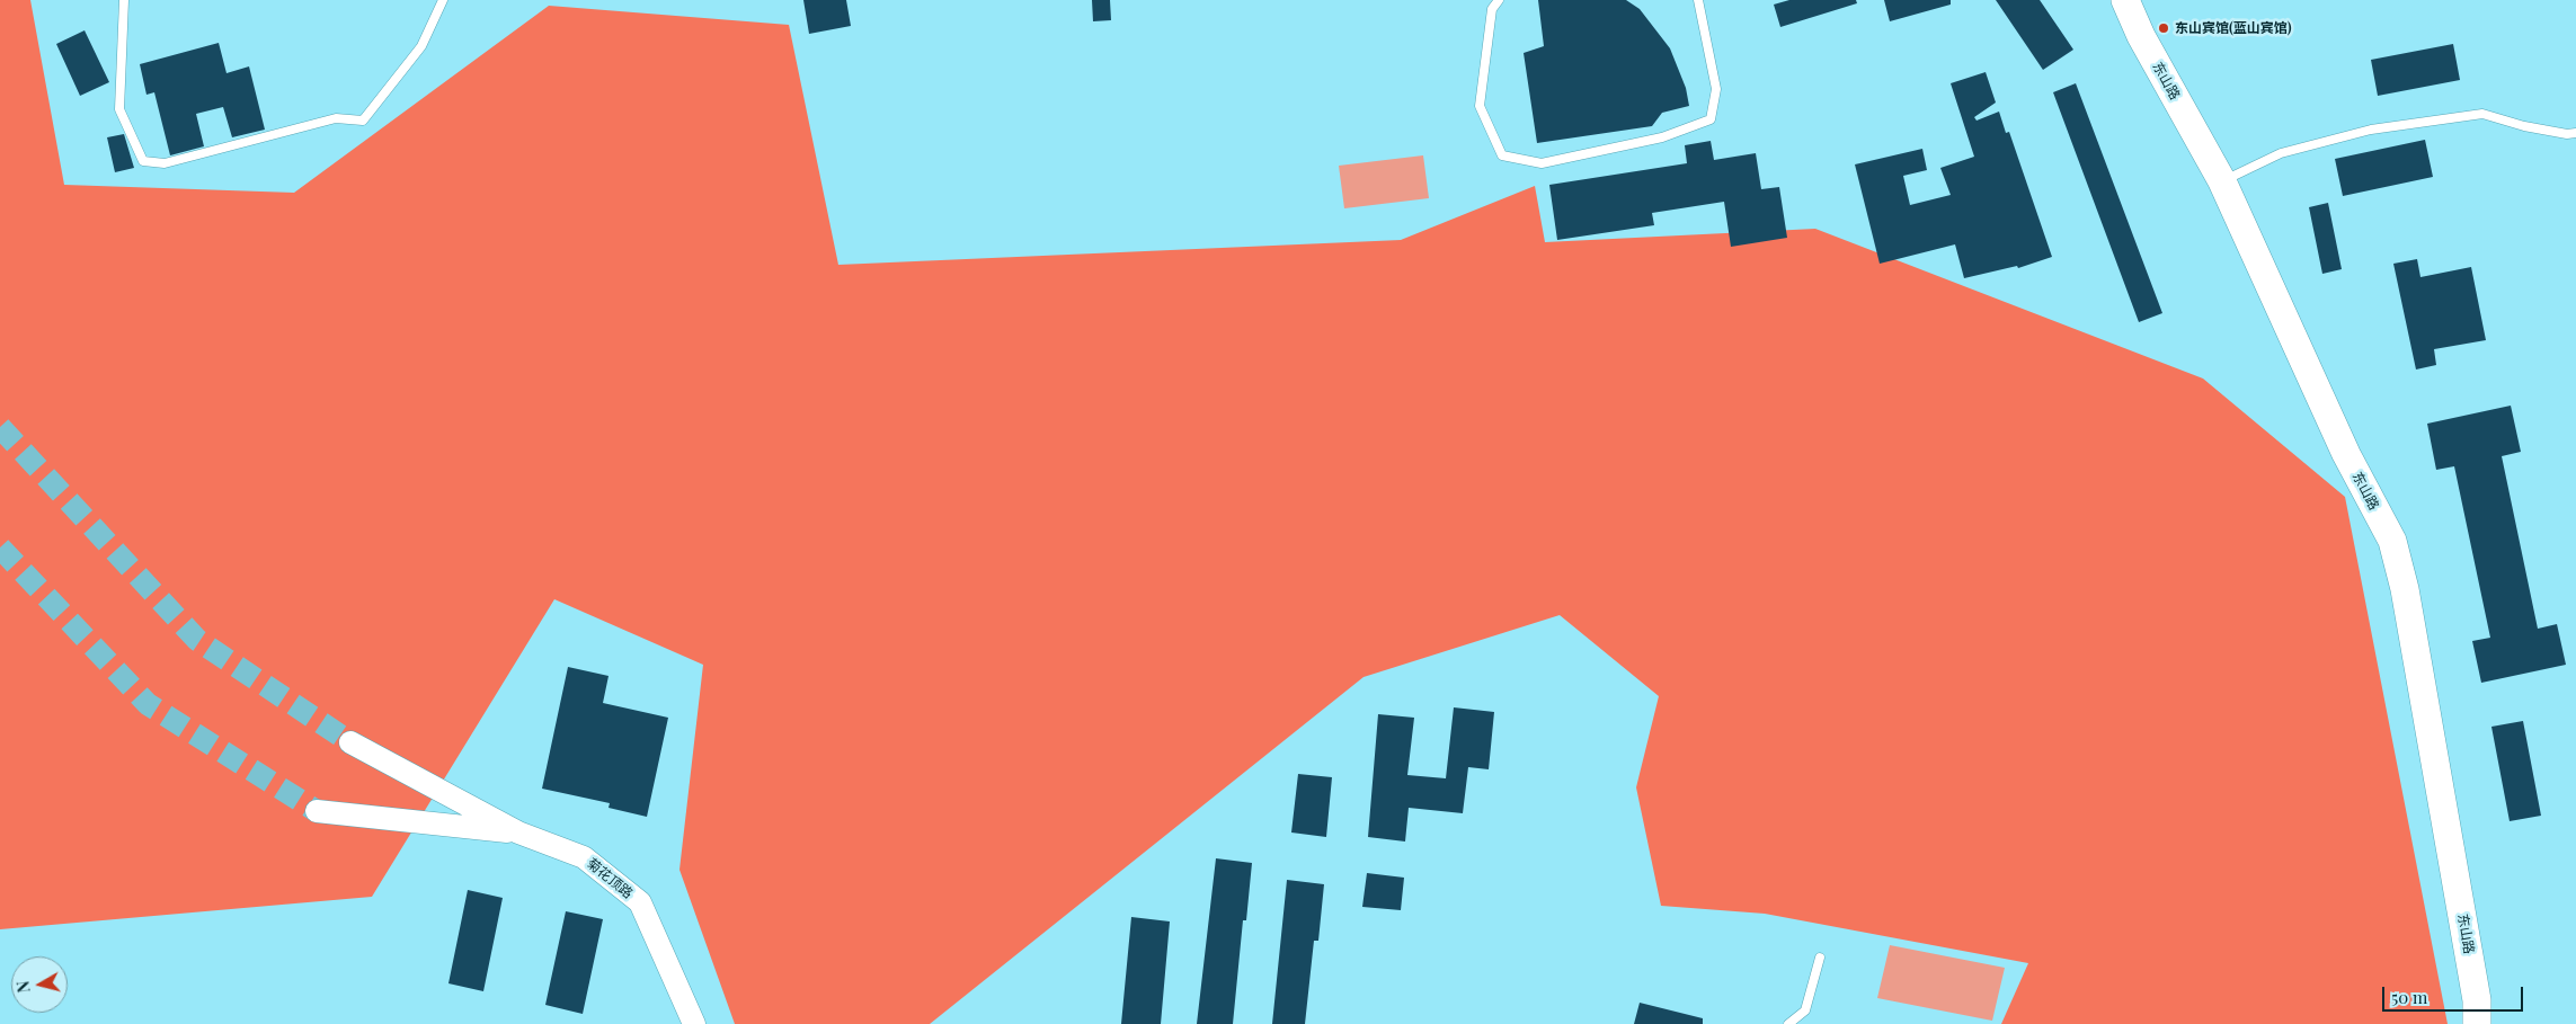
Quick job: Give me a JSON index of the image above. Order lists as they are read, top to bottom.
{
  "streets": {
    "main road": ["东山路"],
    "street": ["菊花顶路"]
  },
  "places": ["东山宾馆(蓝山宾馆)"],
  "scale_bar": "50 m",
  "north": "left"
}
